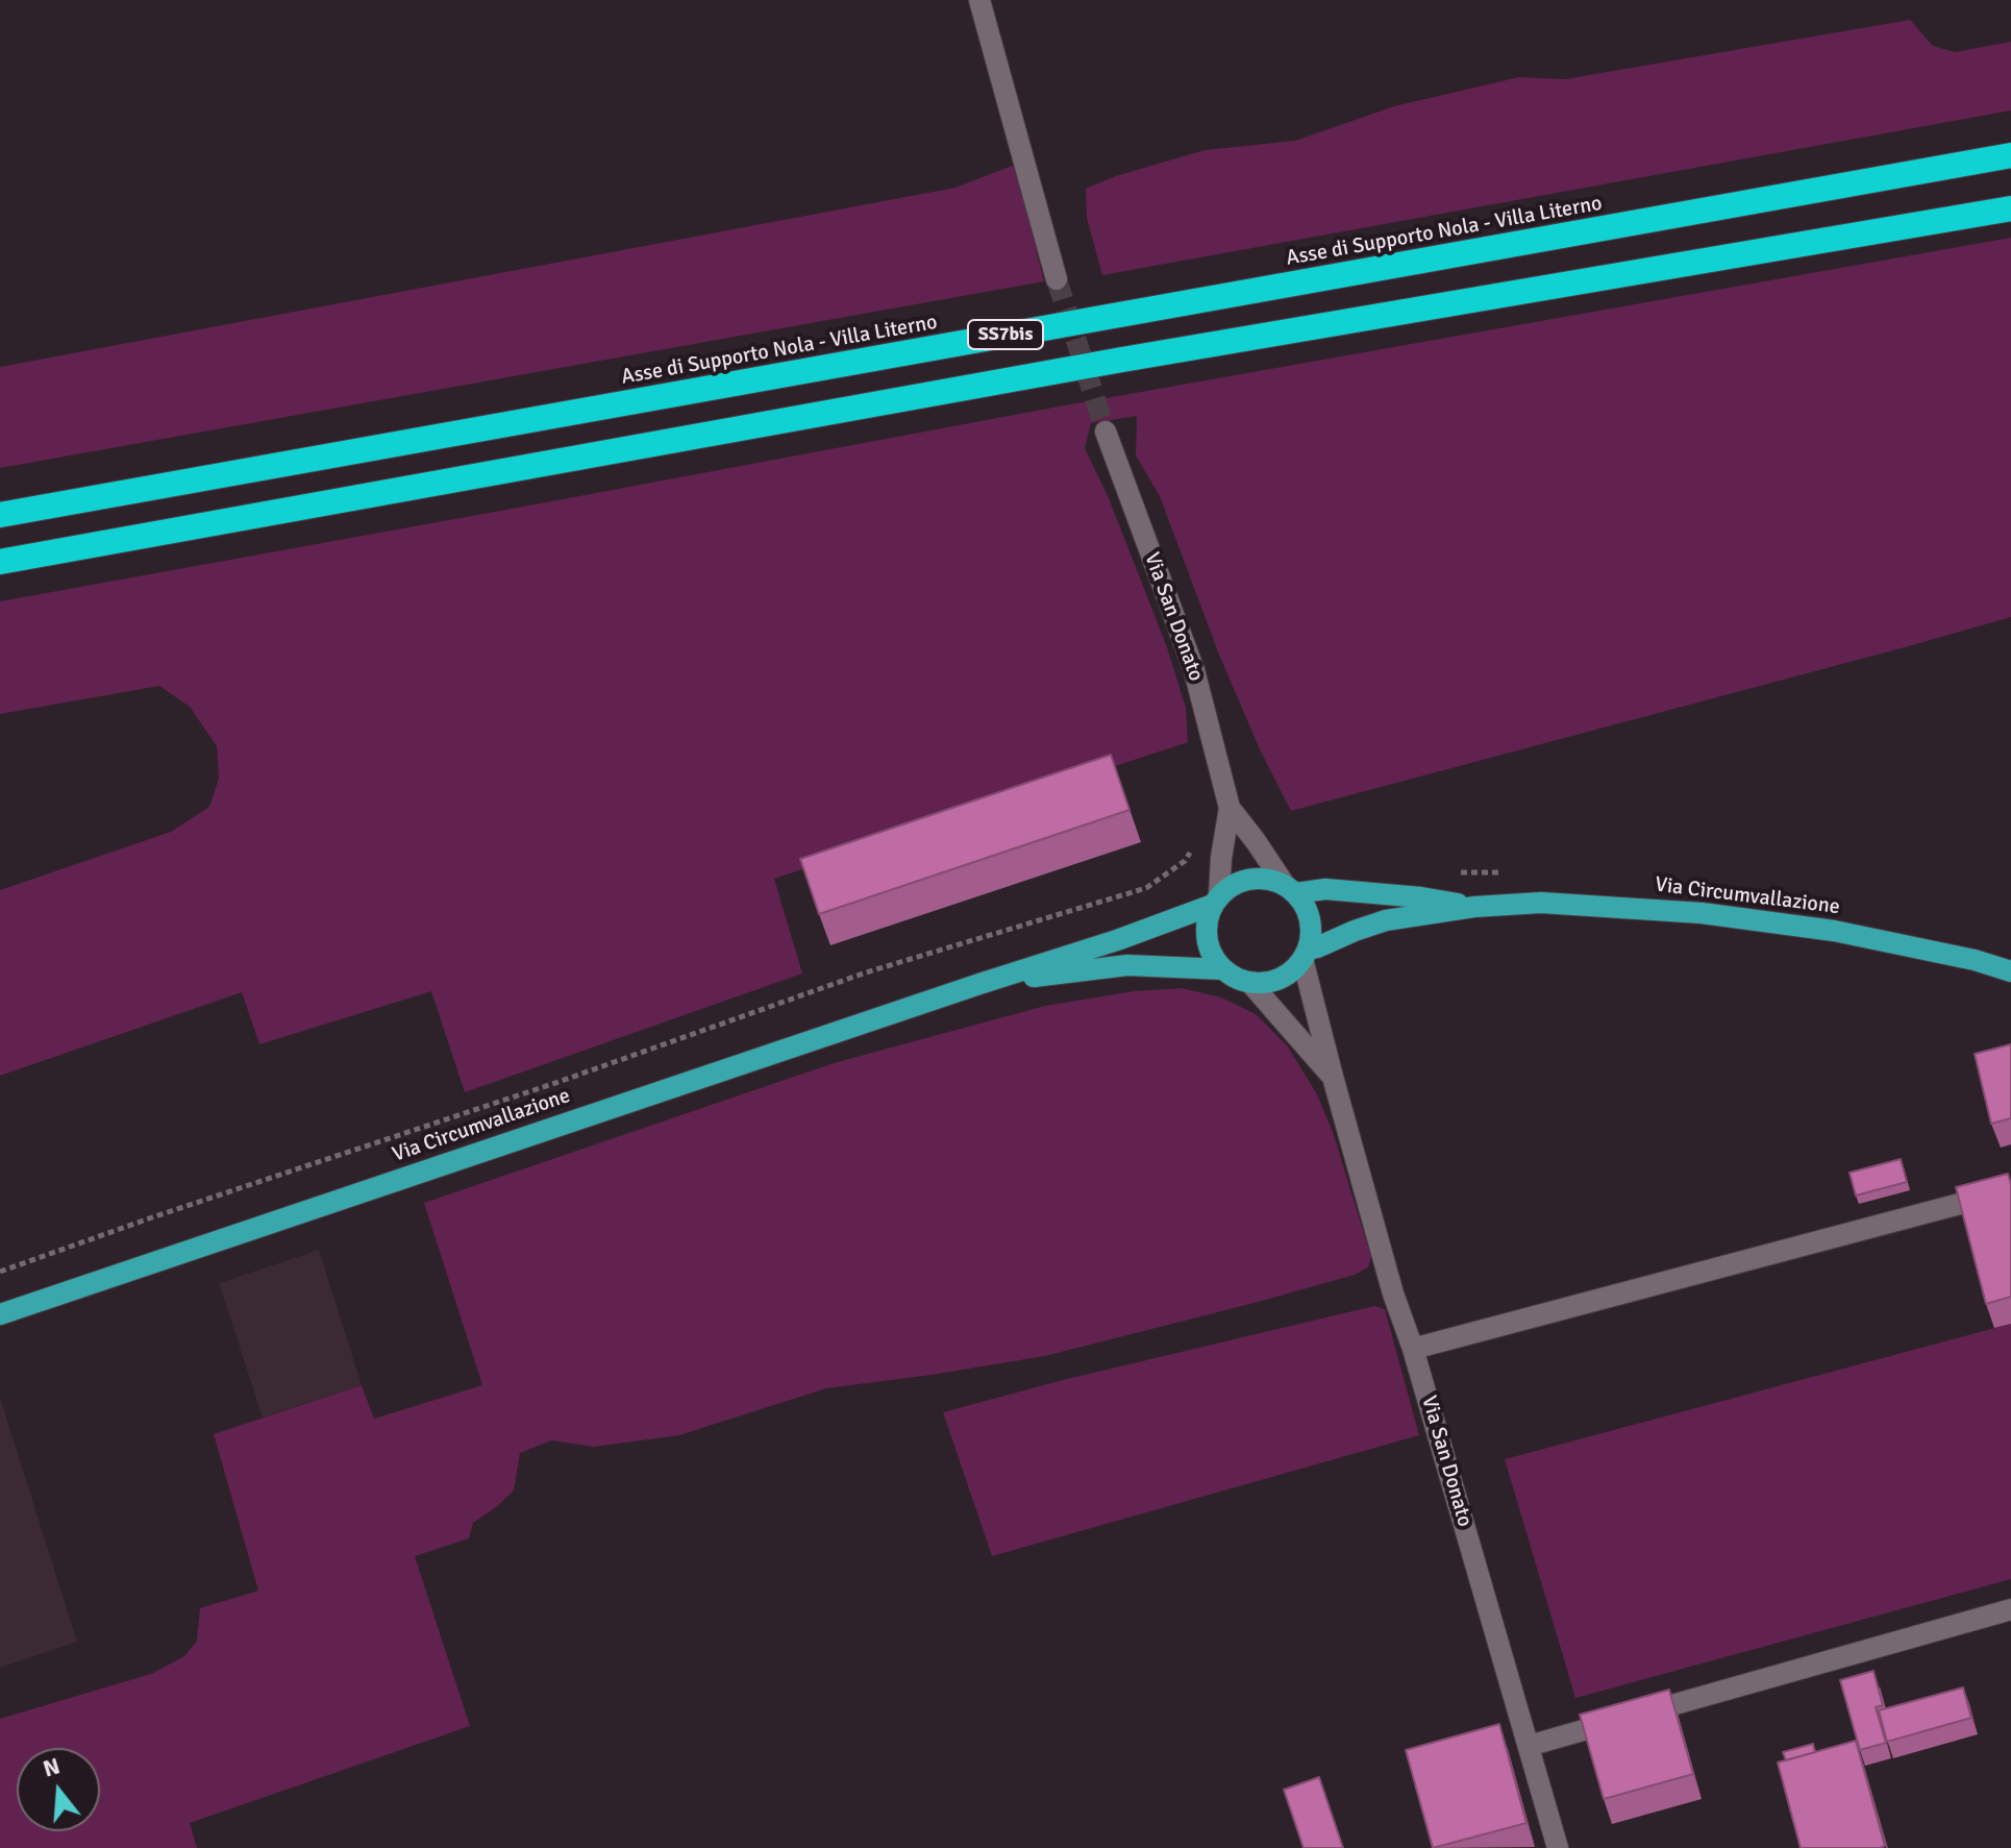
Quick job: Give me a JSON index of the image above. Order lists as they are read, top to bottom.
{
  "streets": {
    "highway": ["Asse di Supporto Nola - Villa Literno", "SS7bis"],
    "main road": ["Via Circumvallazione"],
    "street": ["Via San Donato"]
  },
  "north": "top"
}
